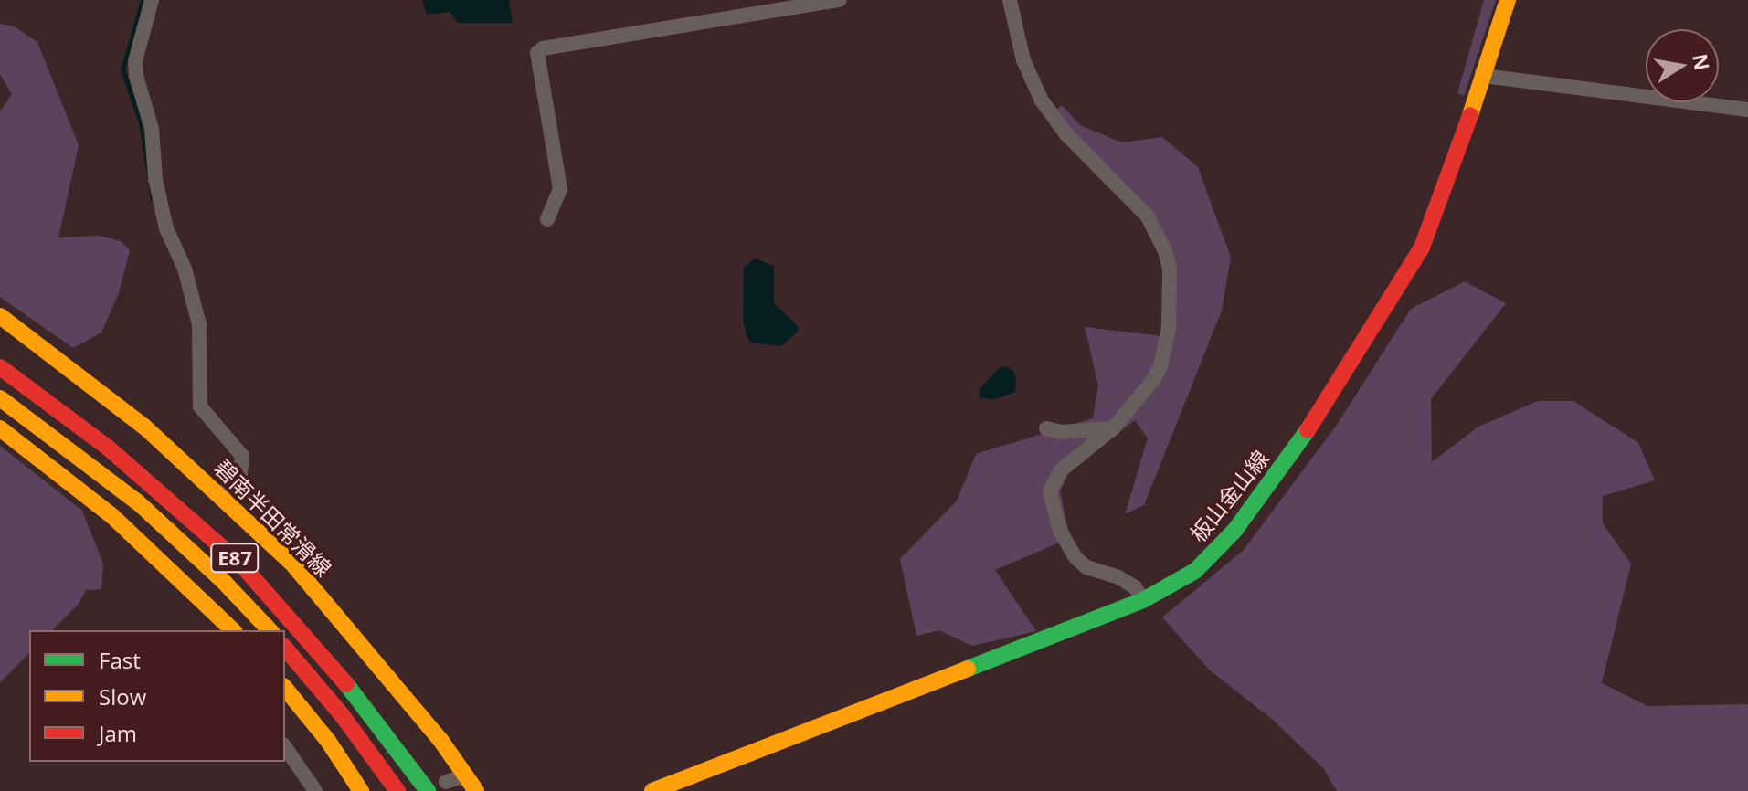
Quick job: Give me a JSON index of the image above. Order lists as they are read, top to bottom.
{
  "streets": {
    "main road": ["板山金山線", "碧南半田常滑線", "E87"]
  },
  "legend": ["Fast", "Slow", "Jam"],
  "north": "right"
}
